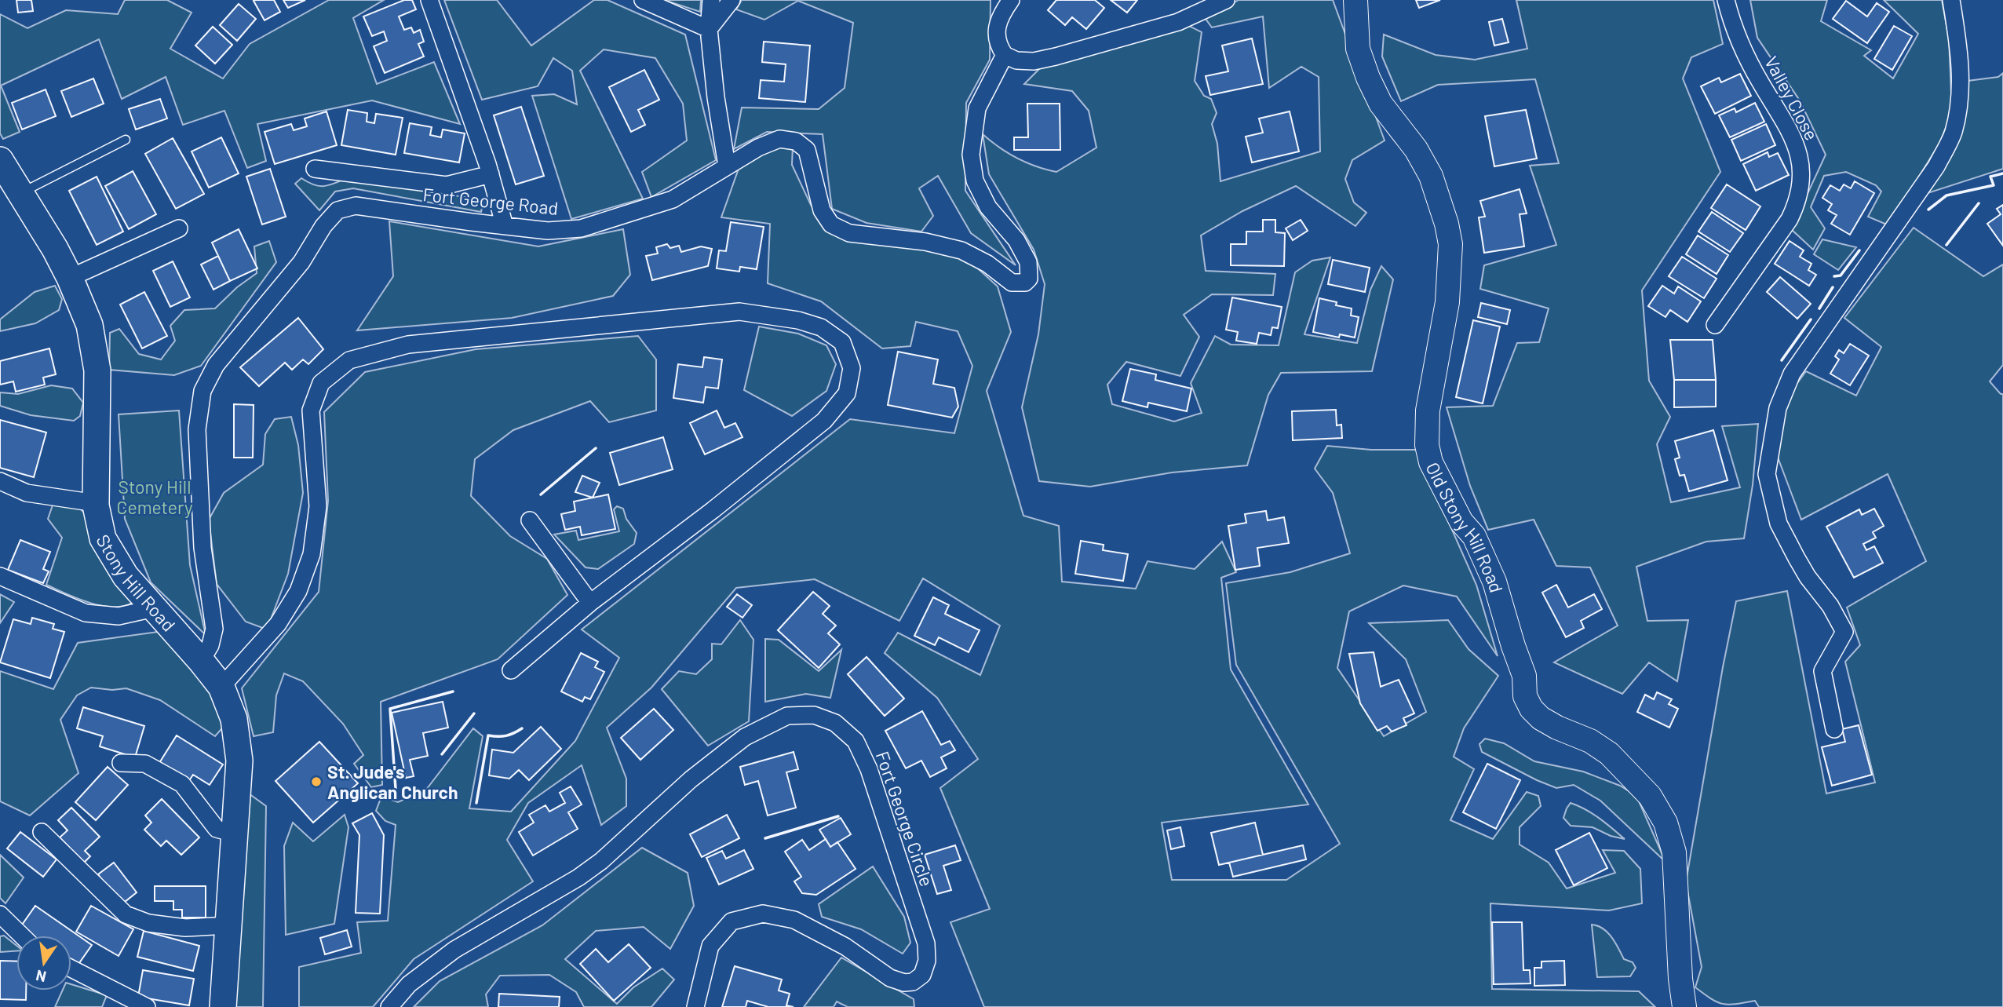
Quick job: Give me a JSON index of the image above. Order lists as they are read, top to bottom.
{
  "streets": {
    "main road": ["Stony Hill Road"],
    "street": [
      "Valley Close",
      "Fort George Road",
      "Old Stony Hill Road",
      "Fort George Circle"
    ]
  },
  "crossings": [
    ["Fort George Road", "Stony Hill Road"]
  ],
  "parks": ["Stony Hill Cemetery"],
  "places": ["St. Jude's Anglican Church"],
  "north": "bottom"
}
